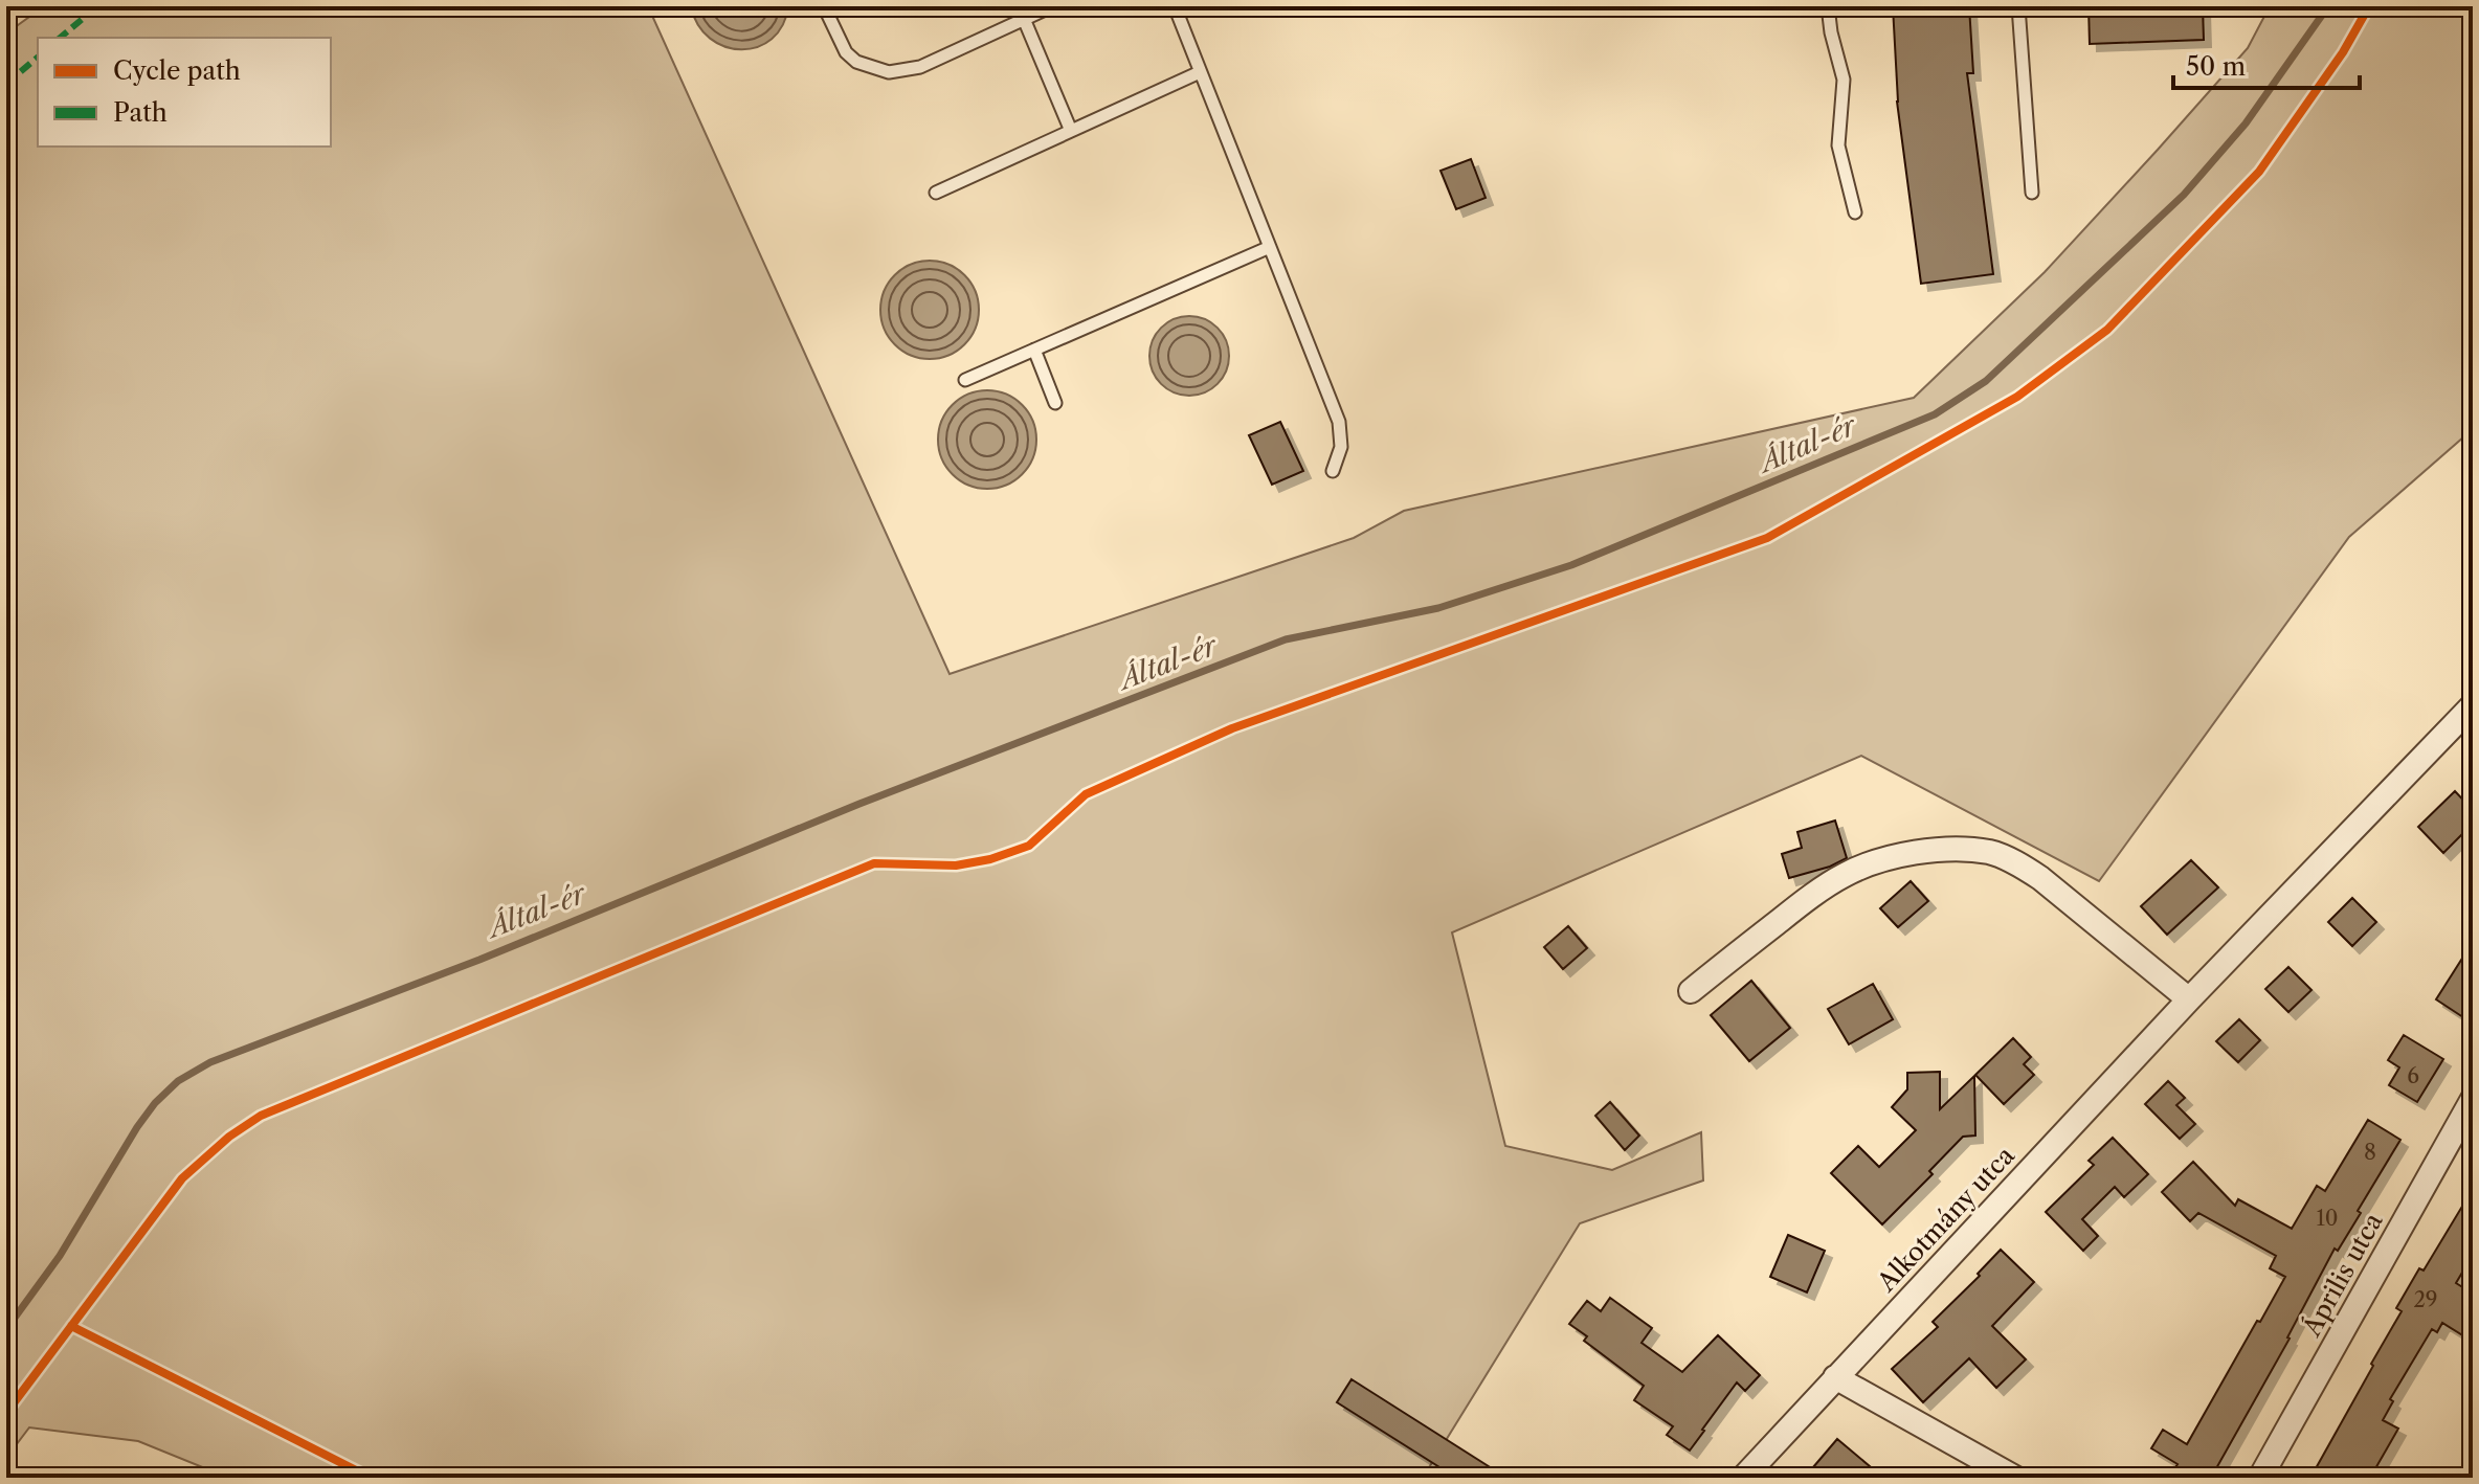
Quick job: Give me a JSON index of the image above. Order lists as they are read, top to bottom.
{
  "streets": {
    "street": ["Alkotmány utca", "Április utca"]
  },
  "water": ["Által-ér"],
  "house_numbers": [
    "6",
    "8",
    "10",
    "29"
  ],
  "legend": ["Cycle path", "Path"],
  "scale_bar": "50 m"
}
